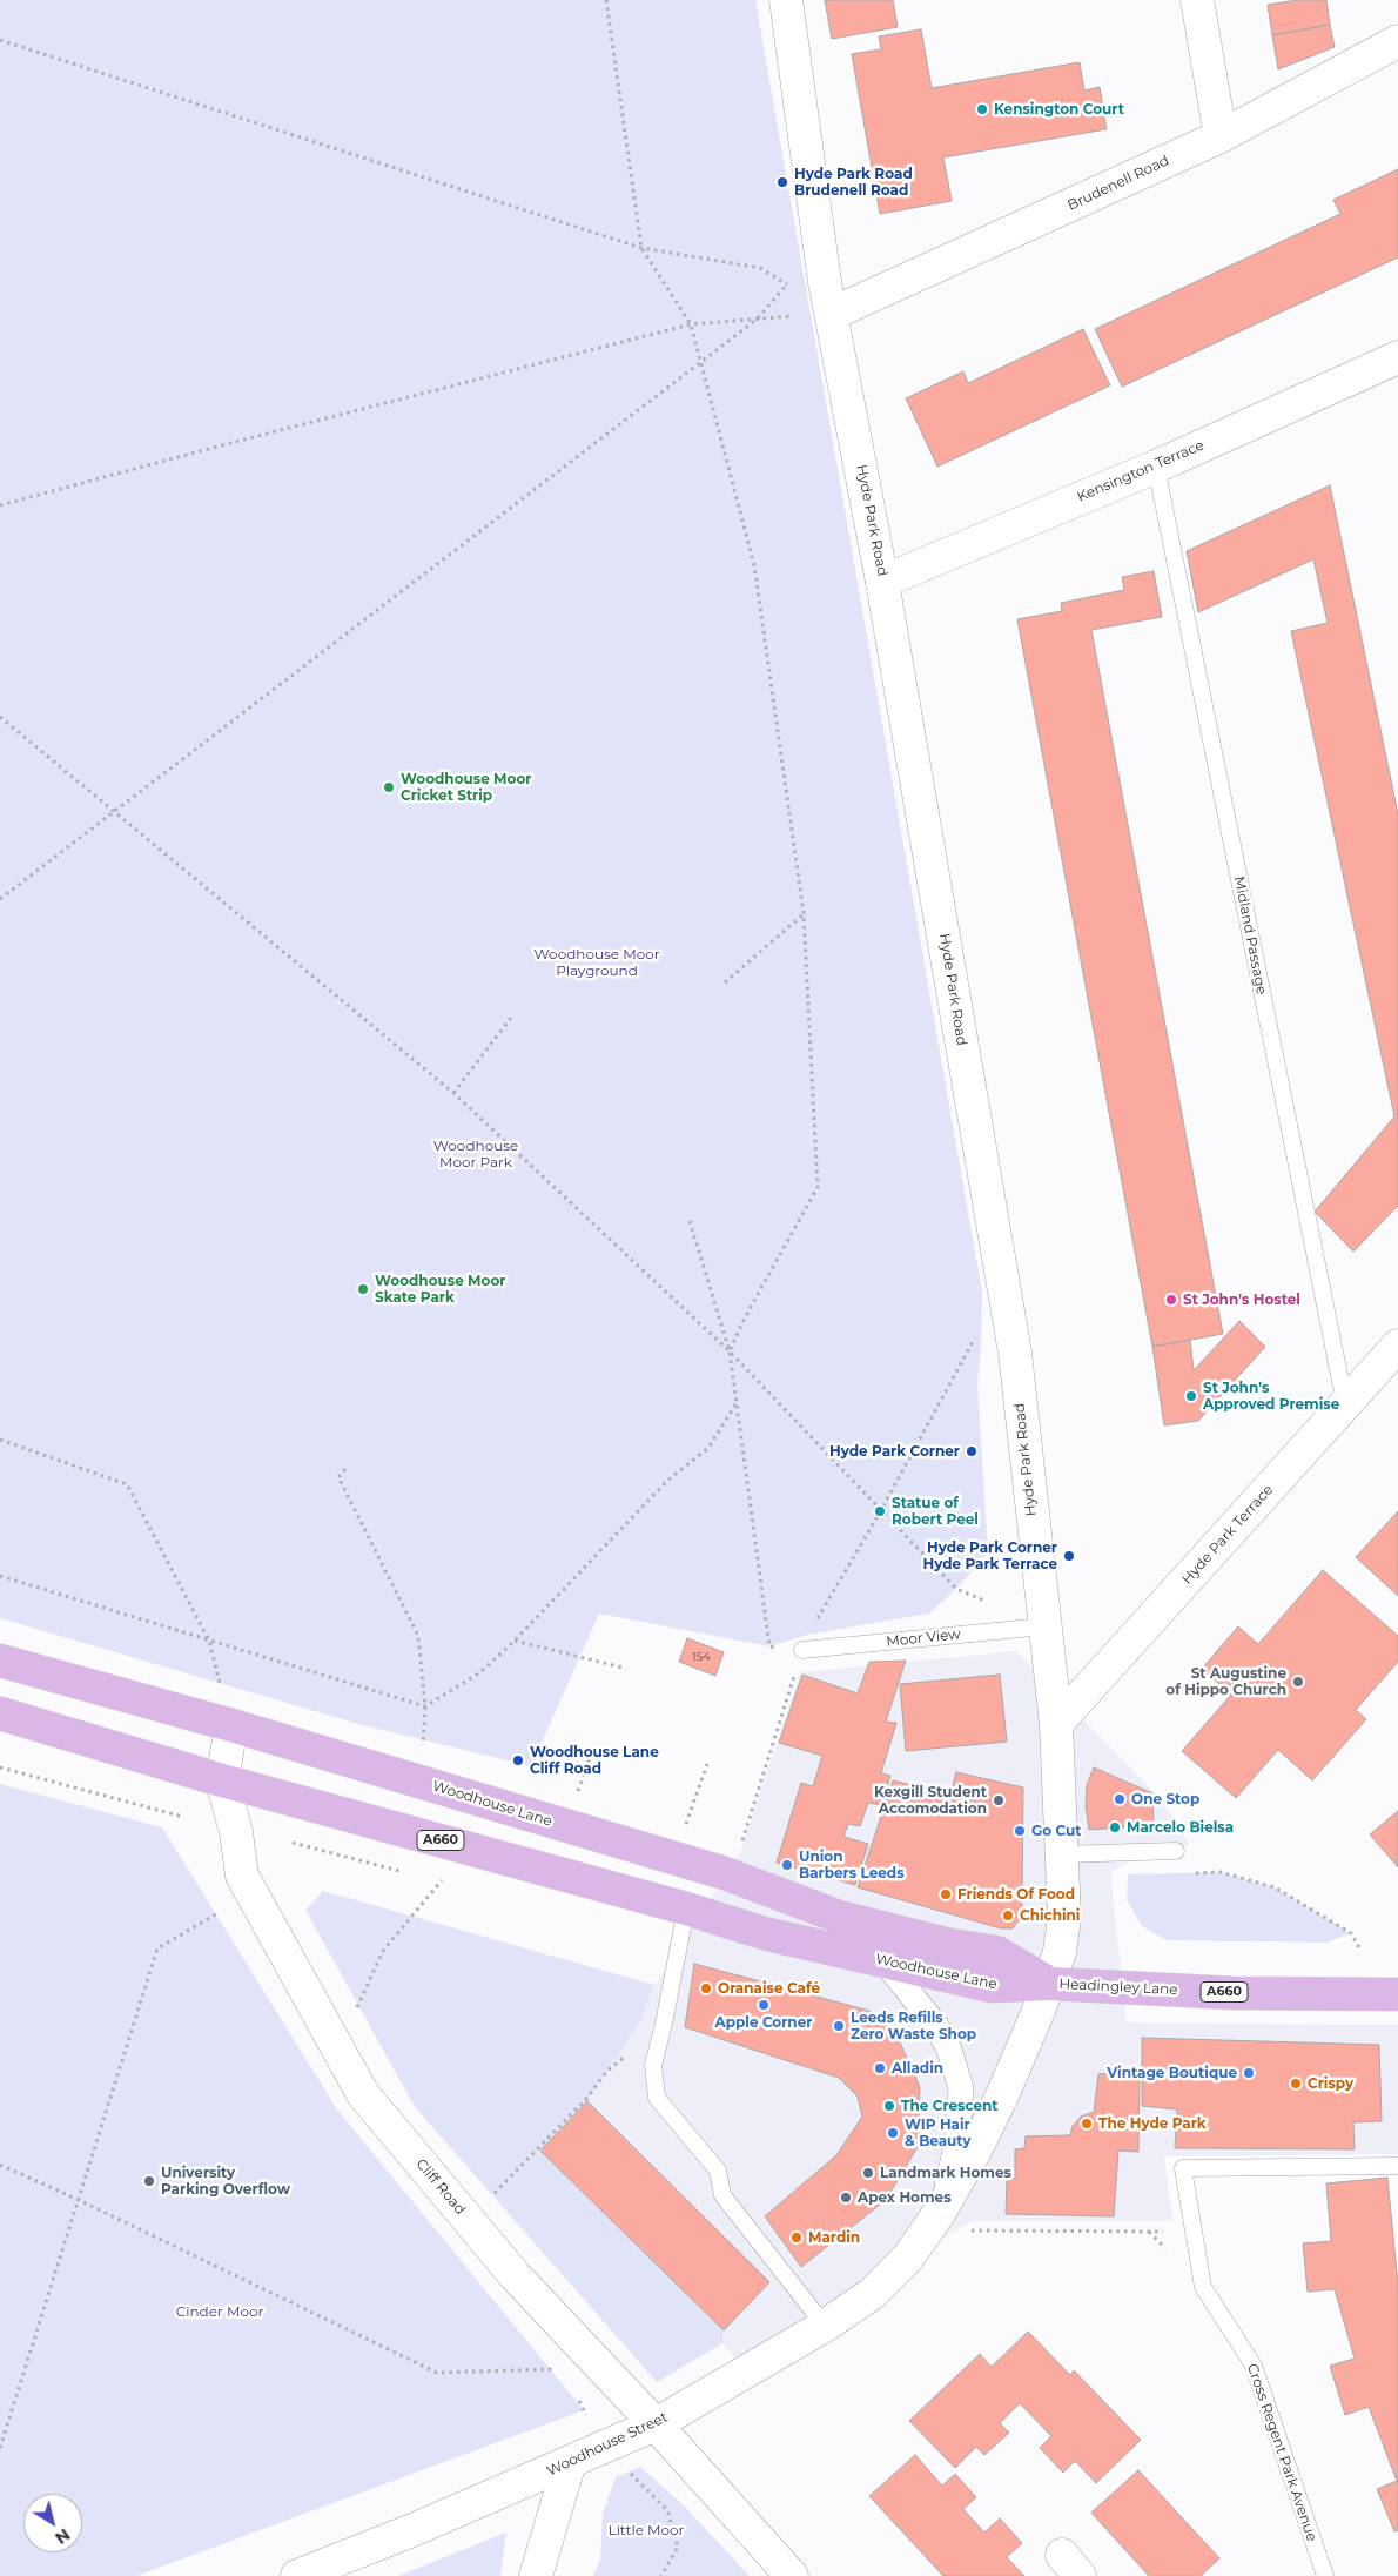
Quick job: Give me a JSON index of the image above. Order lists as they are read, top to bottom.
{
  "streets": {
    "highway": ["Woodhouse Lane", "A660", "Headingley Lane"],
    "street": [
      "Brudenell Road",
      "Kensington Terrace",
      "Hyde Park Road",
      "Hyde Park Terrace",
      "Cliff Road",
      "Woodhouse Street"
    ],
    "lane": ["Midland Passage", "Moor View", "Cross Regent Park Avenue"]
  },
  "crossings": [
    ["Brudenell Road", "Hyde Park Road"],
    ["Kensington Terrace", "Hyde Park Road"],
    ["Kensington Terrace", "Midland Passage"],
    ["Hyde Park Road", "Hyde Park Terrace"],
    ["Hyde Park Road", "Moor View"],
    ["Hyde Park Road", "Woodhouse Lane"],
    ["Hyde Park Road", "Headingley Lane"],
    ["Hyde Park Road", "Woodhouse Street"],
    ["Midland Passage", "Hyde Park Terrace"],
    ["Woodhouse Lane", "Headingley Lane"],
    ["Woodhouse Lane", "Cliff Road"],
    ["Woodhouse Lane", "Woodhouse Street"],
    ["Headingley Lane", "Woodhouse Street"],
    ["Cliff Road", "Woodhouse Street"]
  ],
  "parks": [
    "Woodhouse Moor Playground",
    "Woodhouse Moor Park",
    "Cinder Moor",
    "Little Moor"
  ],
  "places": [
    "Kensington Court",
    "Hyde Park Road Brudenell Road",
    "Woodhouse Moor Cricket Strip",
    "Woodhouse Moor Skate Park",
    "St John's Hostel",
    "St John's Approved Premise",
    "Hyde Park Corner",
    "Statue of Robert Peel",
    "Hyde Park Corner Hyde Park Terrace",
    "St Augustine of Hippo Church",
    "Woodhouse Lane Cliff Road",
    "One Stop",
    "Kexgill Student Accomodation",
    "Marcelo Bielsa",
    "Go Cut",
    "Union Barbers Leeds",
    "Friends Of Food",
    "Chichini",
    "Oranaise Café",
    "Apple Corner",
    "Leeds Refills Zero Waste Shop",
    "Alladin",
    "Vintage Boutique",
    "Crispy",
    "The Crescent",
    "The Hyde Park",
    "WIP Hair & Beauty",
    "Landmark Homes",
    "University Parking Overflow",
    "Apex Homes",
    "Mardin"
  ],
  "house_numbers": ["154"],
  "north": "bottom right"
}
